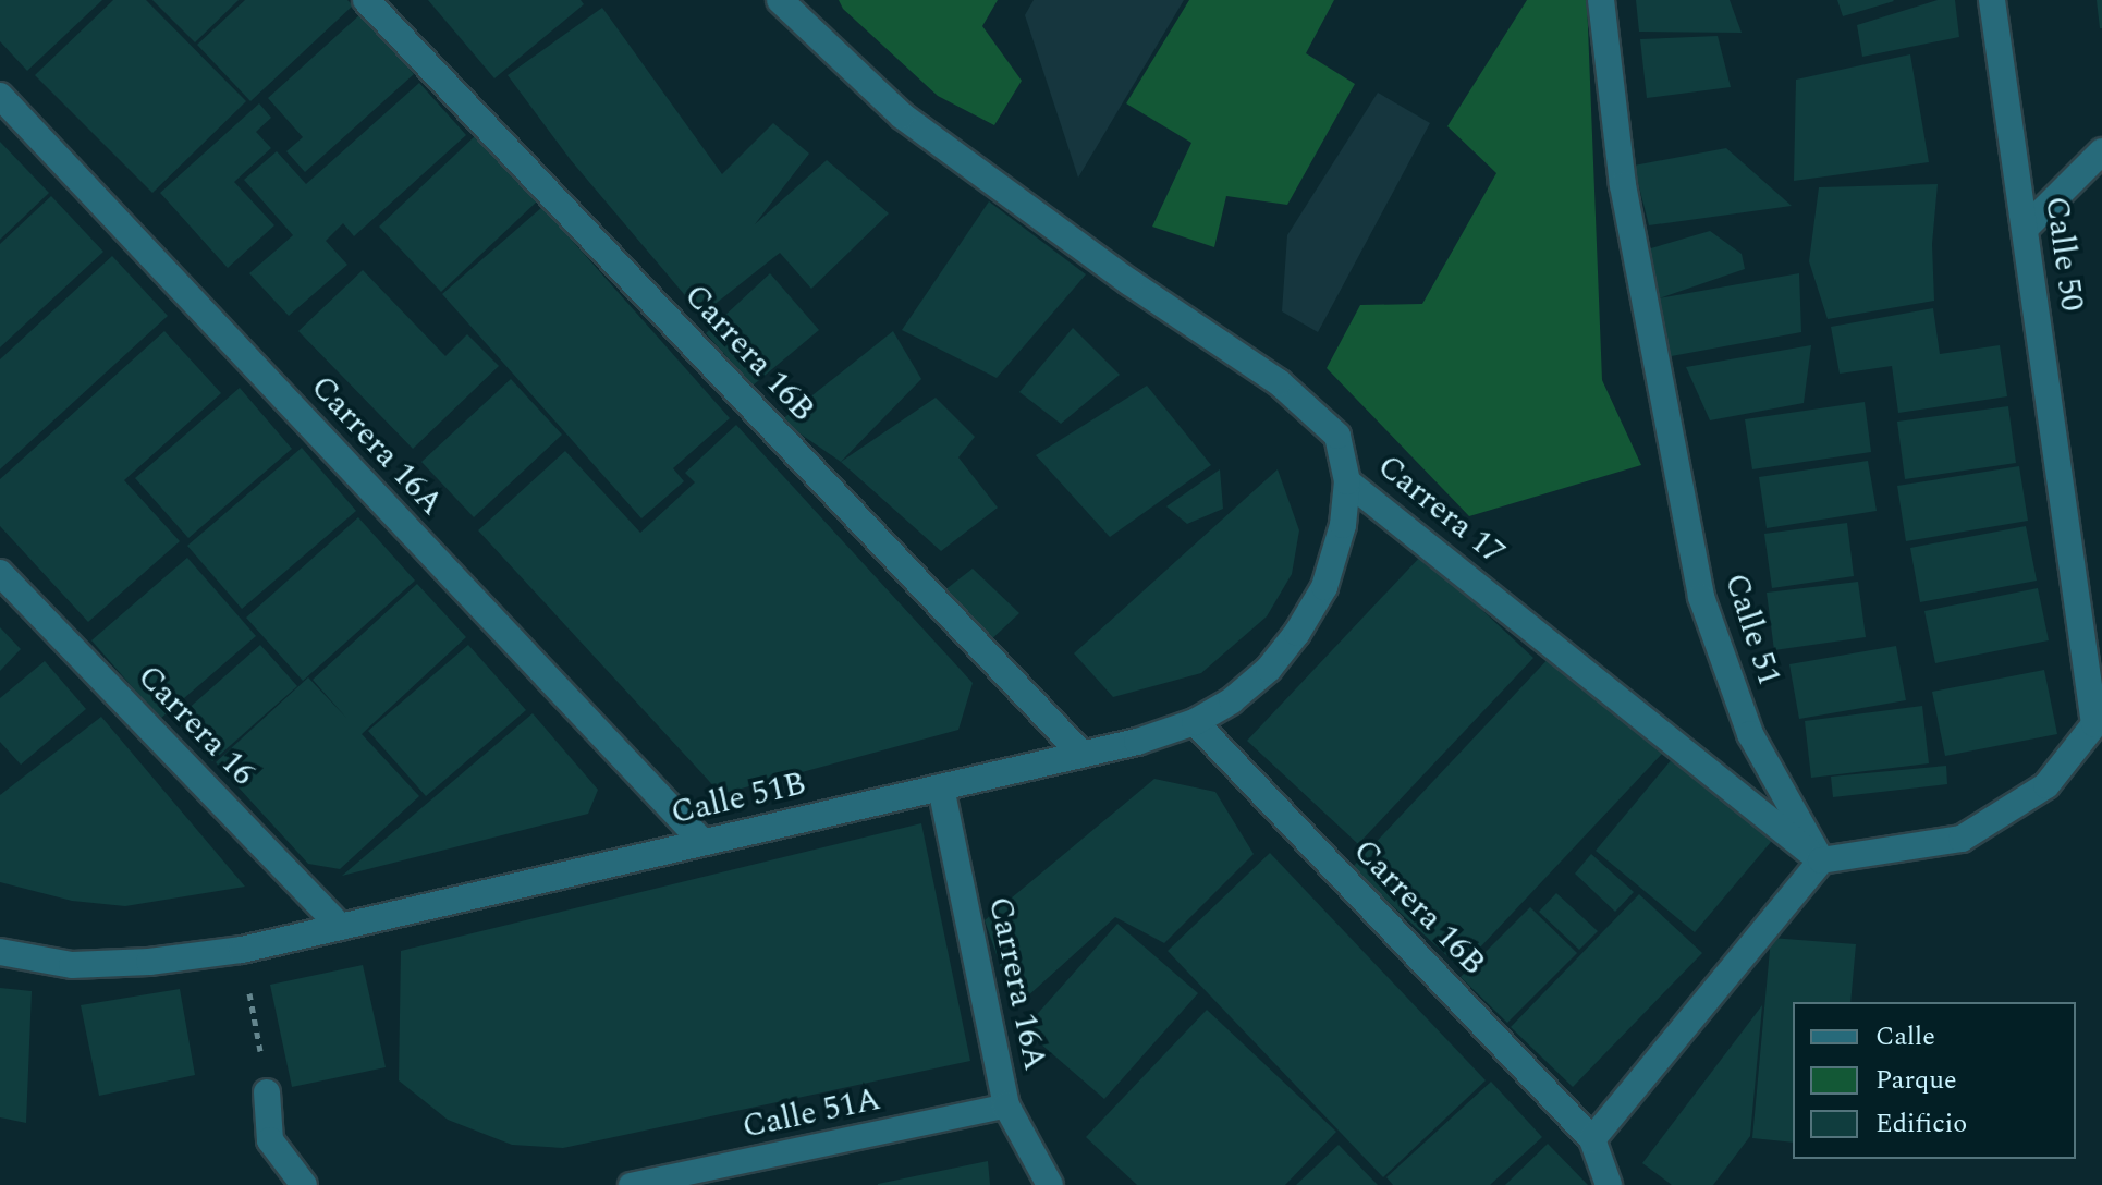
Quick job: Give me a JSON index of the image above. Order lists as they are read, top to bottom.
{
  "streets": {
    "street": [
      "Calle 50",
      "Carrera 16B",
      "Carrera 16A",
      "Carrera 17",
      "Calle 51",
      "Carrera 16",
      "Calle 51B"
    ],
    "lane": ["Calle 51A"]
  },
  "crossings": [
    ["Carrera 16B", "Calle 51B"],
    ["Carrera 16A", "Calle 51B"],
    ["Carrera 16A", "Calle 51A"],
    ["Carrera 17", "Calle 51"],
    ["Carrera 17", "Calle 51B"],
    ["Carrera 16", "Calle 51B"]
  ],
  "legend": ["Calle", "Parque", "Edificio"]
}
